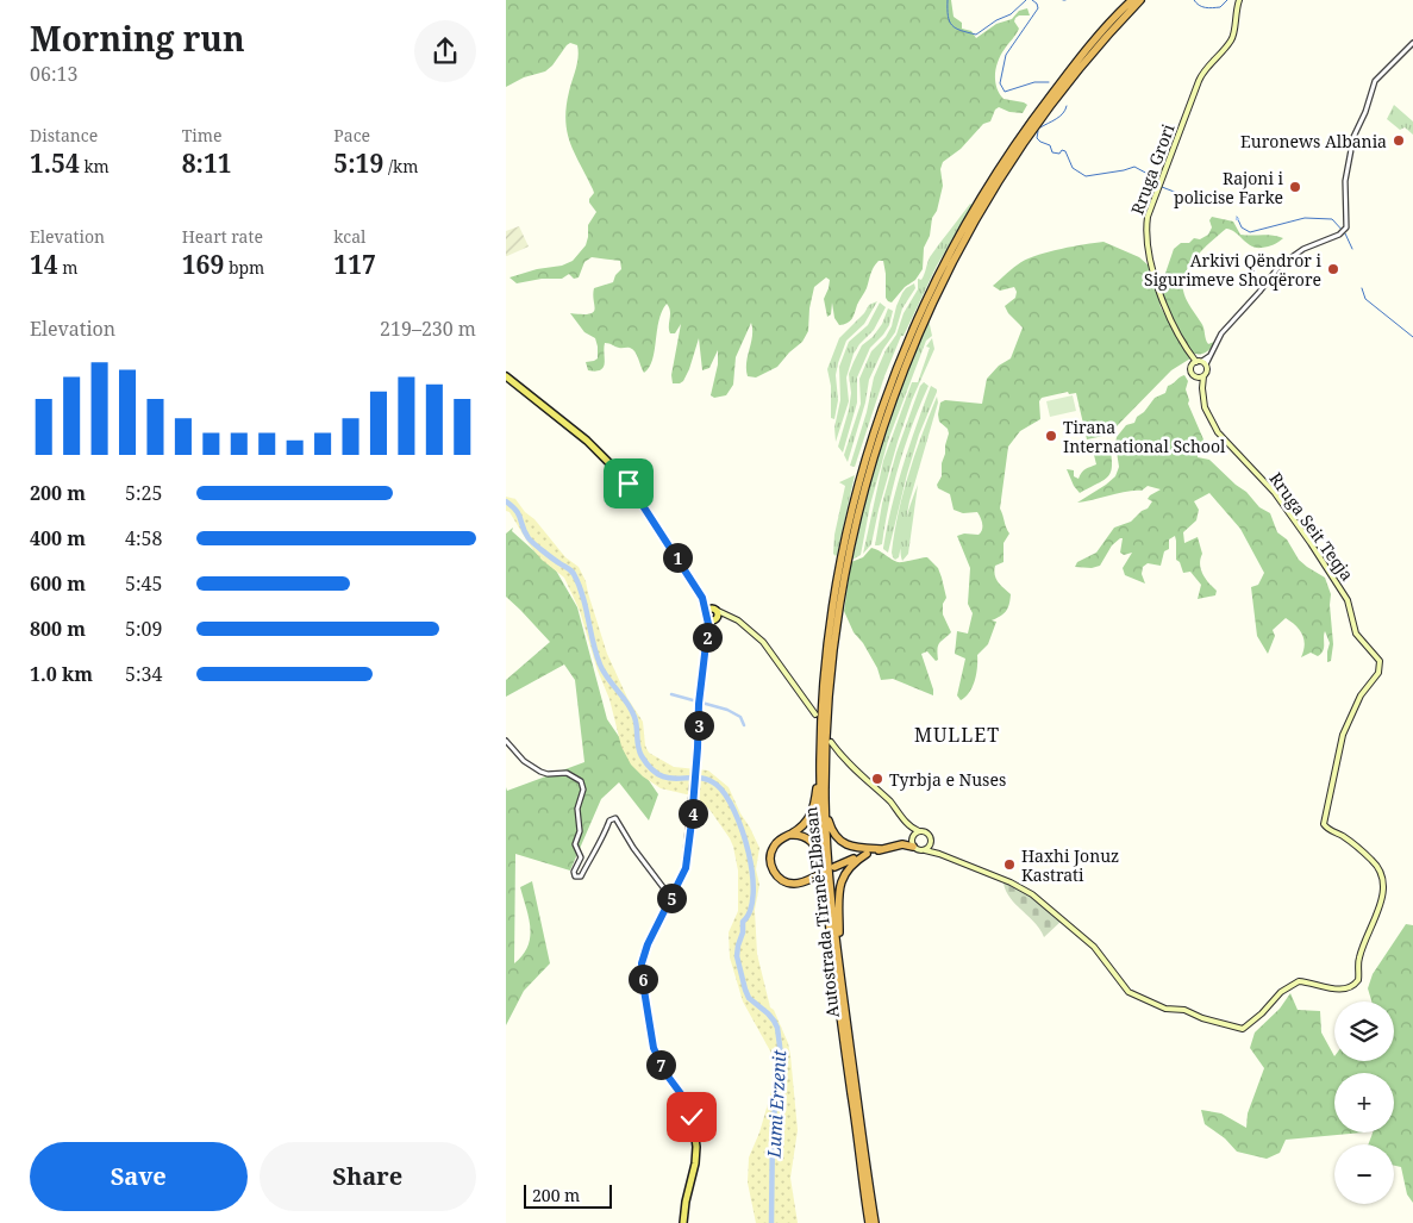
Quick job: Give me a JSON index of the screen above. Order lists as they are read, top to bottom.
{
  "streets": {
    "highway": ["Autostrada Tiranë-Elbasan"],
    "main road": ["Rruga Grori", "Rruga Seit Teqja"]
  },
  "crossings": [
    ["Rruga Grori", "Rruga Seit Teqja"]
  ],
  "districts": ["MULLET"],
  "water": ["Lumi Erzenit"],
  "places": [
    "Euronews Albania",
    "Rajoni i policise Farke",
    "Arkivi Qëndror i Sigurimeve Shoqërore",
    "Tirana International School",
    "Tyrbja e Nuses",
    "Haxhi Jonuz Kastrati"
  ],
  "scale_bar": "200 m",
  "page": {
    "heading": ["Morning run", "06:13"],
    "stats": [
      ["Distance", "1.54 km"],
      ["Time", "8:11"],
      ["Pace", "5:19 /km"],
      ["Elevation", "14 m"],
      ["Heart rate", "169 bpm"],
      ["kcal", "117"]
    ],
    "chart": ["Elevation", "219–230 m"],
    "list": [
      {
        "name": "200 m",
        "note": "5:25"
      },
      {
        "name": "400 m",
        "note": "4:58"
      },
      {
        "name": "600 m",
        "note": "5:45"
      },
      {
        "name": "800 m",
        "note": "5:09"
      },
      {
        "name": "1.0 km",
        "note": "5:34"
      }
    ],
    "pins": [
      "1",
      "2",
      "3",
      "4",
      "5",
      "6",
      "7"
    ],
    "map_buttons": ["+", "−"],
    "buttons": ["Save", "Share"],
    "scale": "200 m"
  }
}
